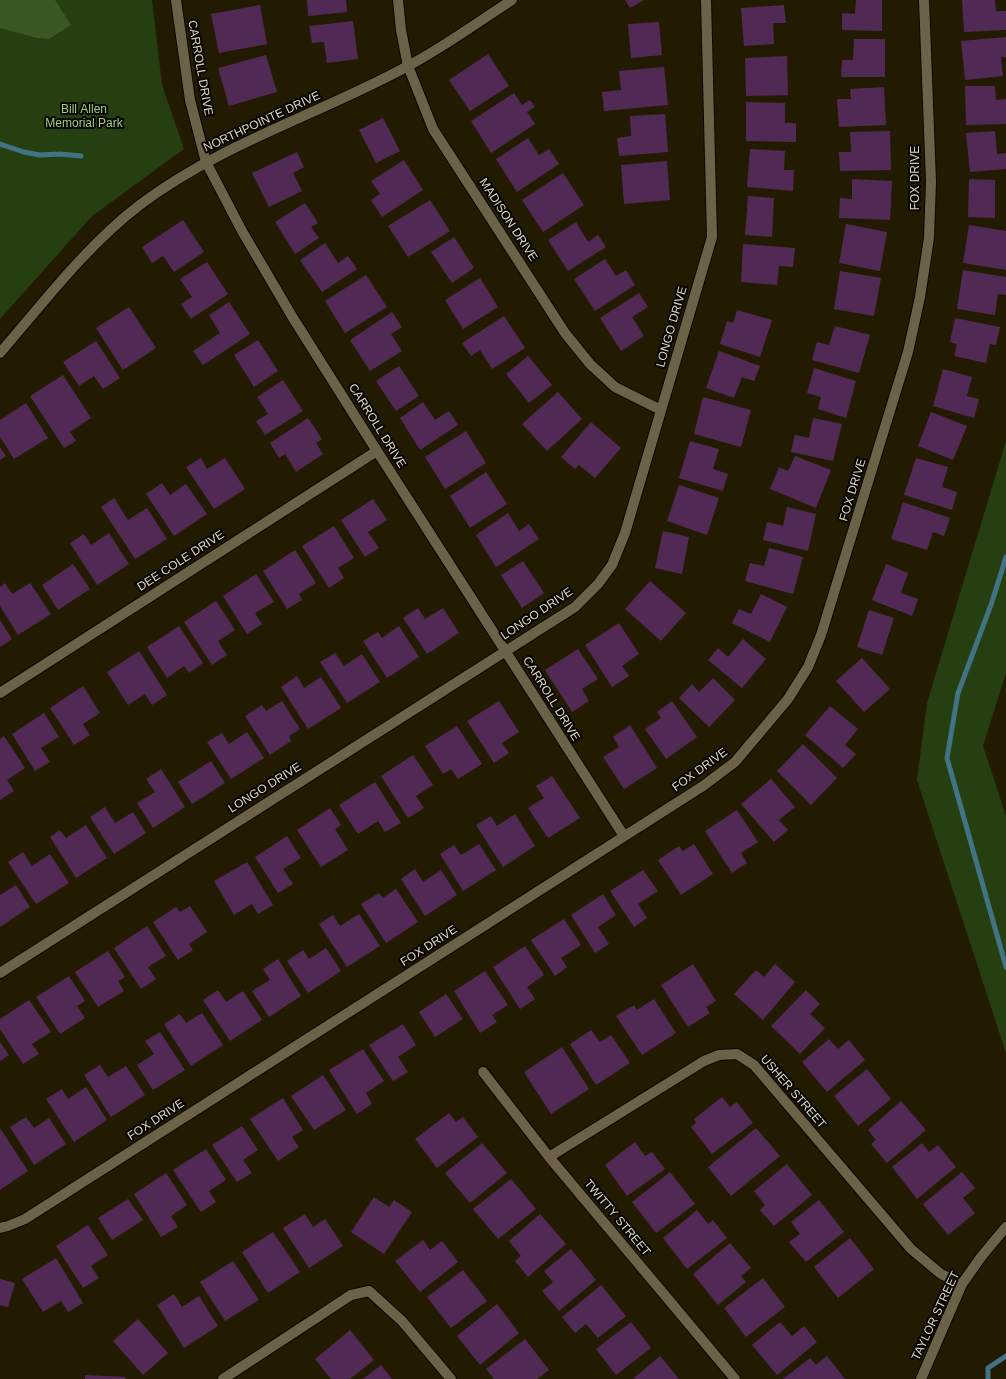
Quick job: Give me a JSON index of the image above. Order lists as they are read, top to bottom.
{
  "streets": {
    "street": [
      "CARROLL DRIVE",
      "NORTHPOINTE DRIVE",
      "FOX DRIVE",
      "MADISON DRIVE",
      "LONGO DRIVE",
      "DEE COLE DRIVE",
      "USHER STREET",
      "TWITTY STREET",
      "TAYLOR STREET"
    ]
  },
  "crossings": [
    ["CARROLL DRIVE", "NORTHPOINTE DRIVE"],
    ["CARROLL DRIVE", "FOX DRIVE"],
    ["CARROLL DRIVE", "LONGO DRIVE"],
    ["CARROLL DRIVE", "DEE COLE DRIVE"],
    ["NORTHPOINTE DRIVE", "MADISON DRIVE"],
    ["MADISON DRIVE", "LONGO DRIVE"],
    ["USHER STREET", "TWITTY STREET"],
    ["USHER STREET", "TAYLOR STREET"]
  ],
  "parks": ["Bill Allen Memorial Park"]
}
